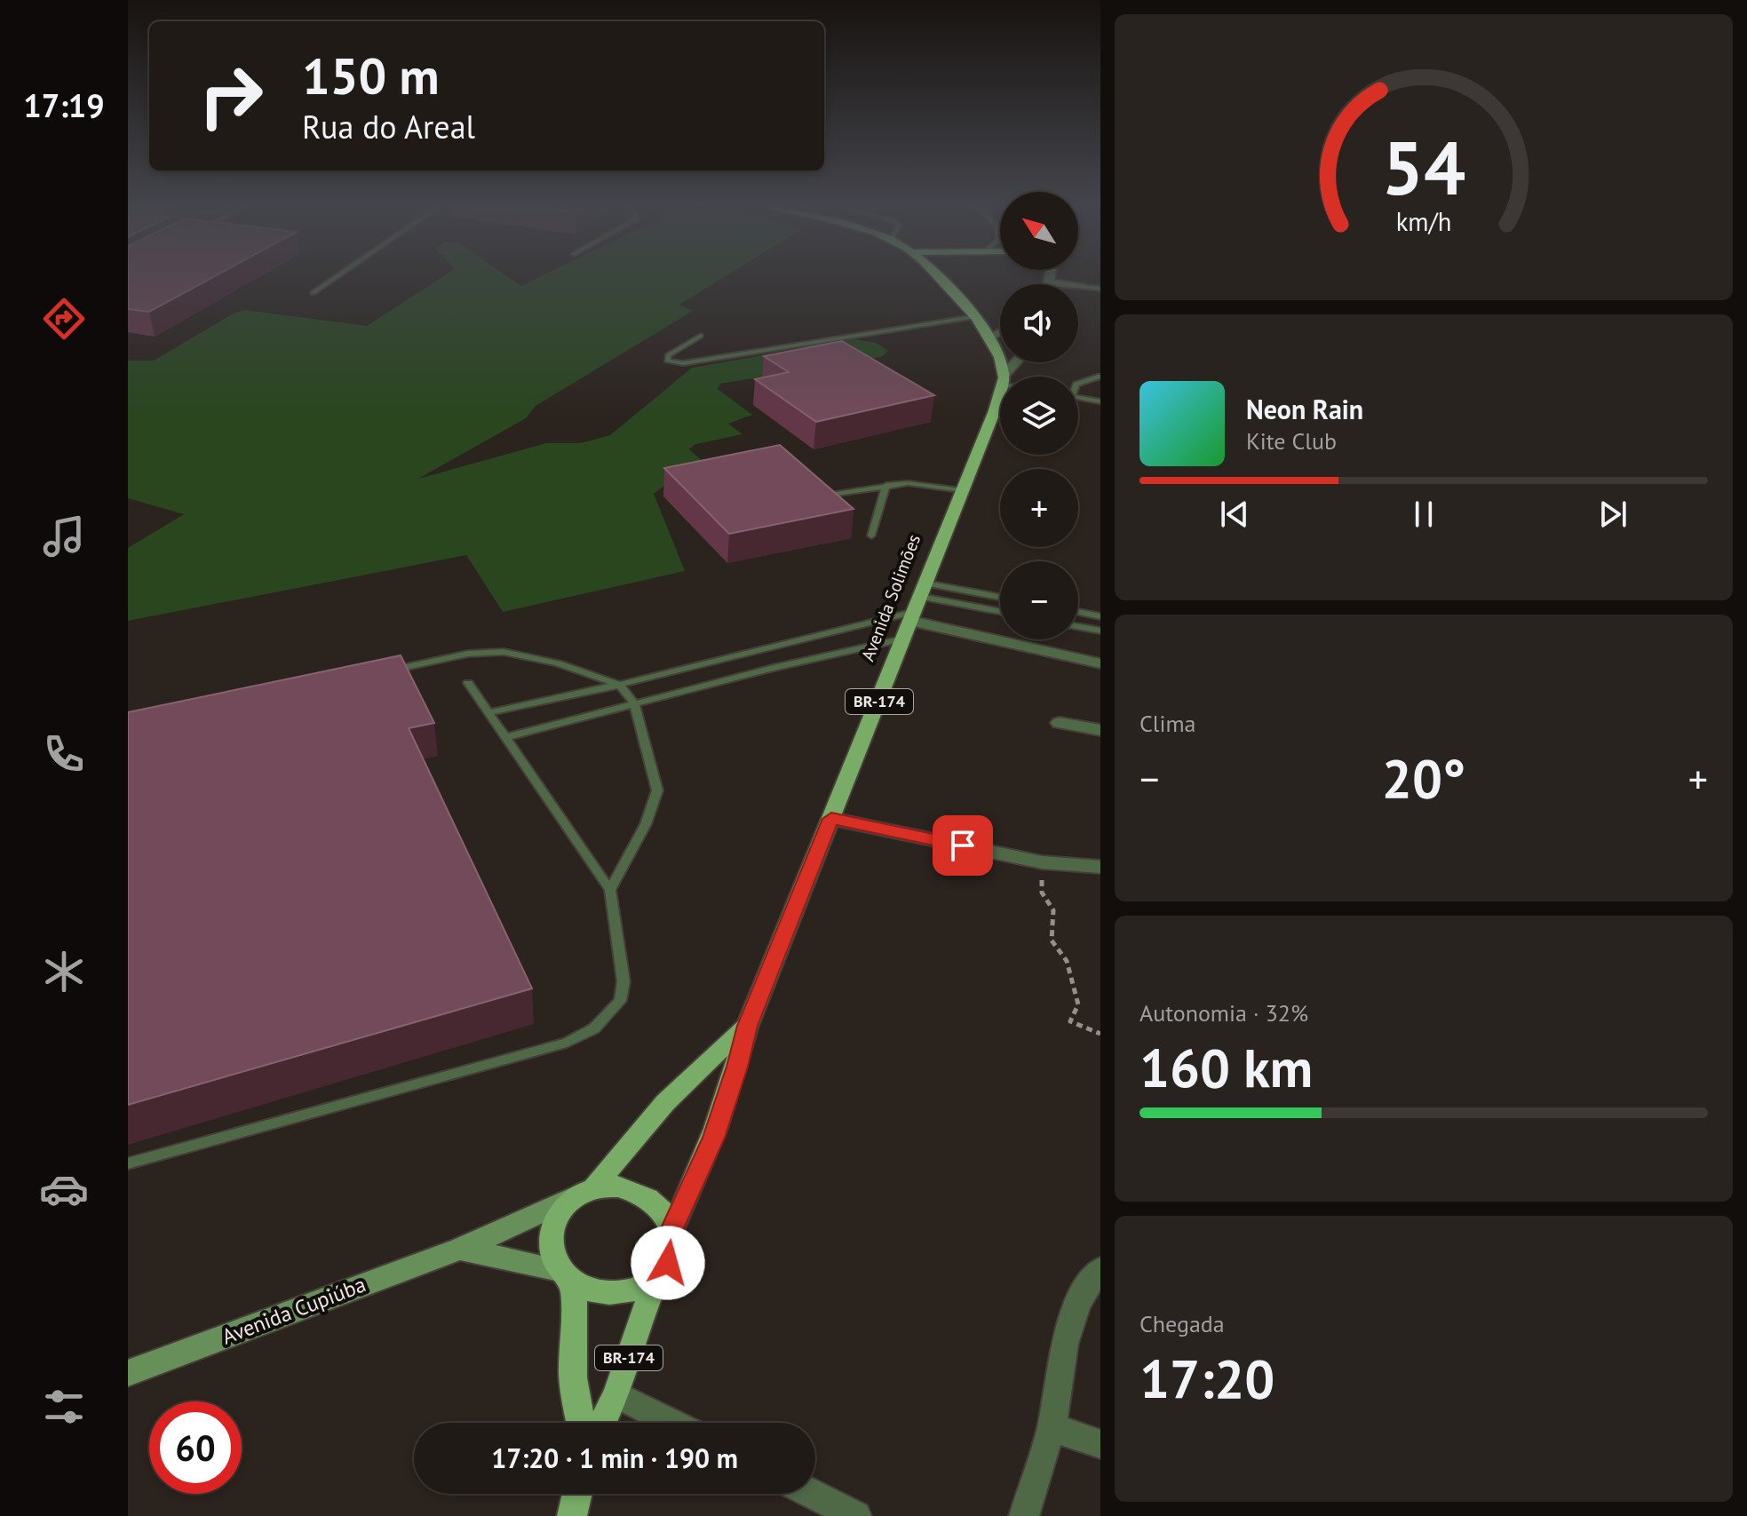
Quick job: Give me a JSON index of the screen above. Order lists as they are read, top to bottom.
{
  "streets": {
    "main road": ["Avenida Solimões", "BR-174"],
    "street": ["Avenida Cupiúba"]
  },
  "crossings": [
    ["Avenida Solimões", "BR-174"],
    ["Avenida Solimões", "Avenida Cupiúba"],
    ["BR-174", "Avenida Cupiúba"]
  ],
  "north": "top left",
  "page": {
    "tabs": "17:19",
    "turn": ["150 m", "Rua do Areal"],
    "map_buttons": ["+", "−"],
    "song": ["Neon Rain", "Kite Club"],
    "tile": [
      "Clima",
      ["Autonomia · 32%", "160 km"],
      ["Chegada", "17:20"]
    ],
    "heat": ["−", "20°", "+"],
    "limit": "60",
    "trip": "17:20 · 1 min · 190 m",
    "gauge": ["54", "km/h"]
  }
}
